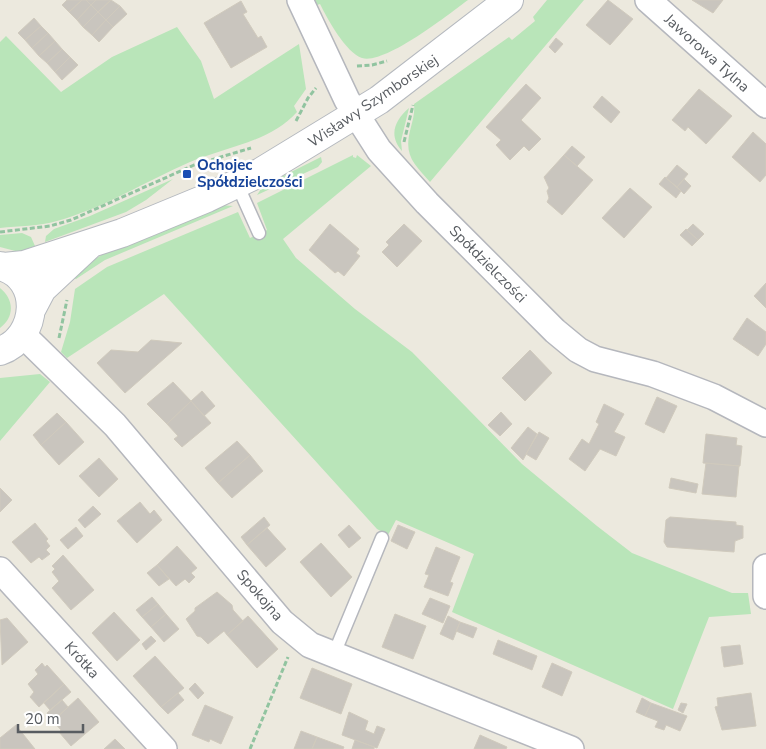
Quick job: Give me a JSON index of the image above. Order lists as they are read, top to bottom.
{
  "streets": {
    "street": [
      "Jaworowa Tylna",
      "Wisławy Szymborskiej",
      "Spółdzielczości",
      "Spokojna",
      "Krótka"
    ]
  },
  "crossings": [
    ["Wisławy Szymborskiej", "Spółdzielczości"],
    ["Wisławy Szymborskiej", "Spokojna"]
  ],
  "places": {
    "transit": ["Ochojec Spółdzielczości"]
  },
  "scale_bar": "20 m"
}
